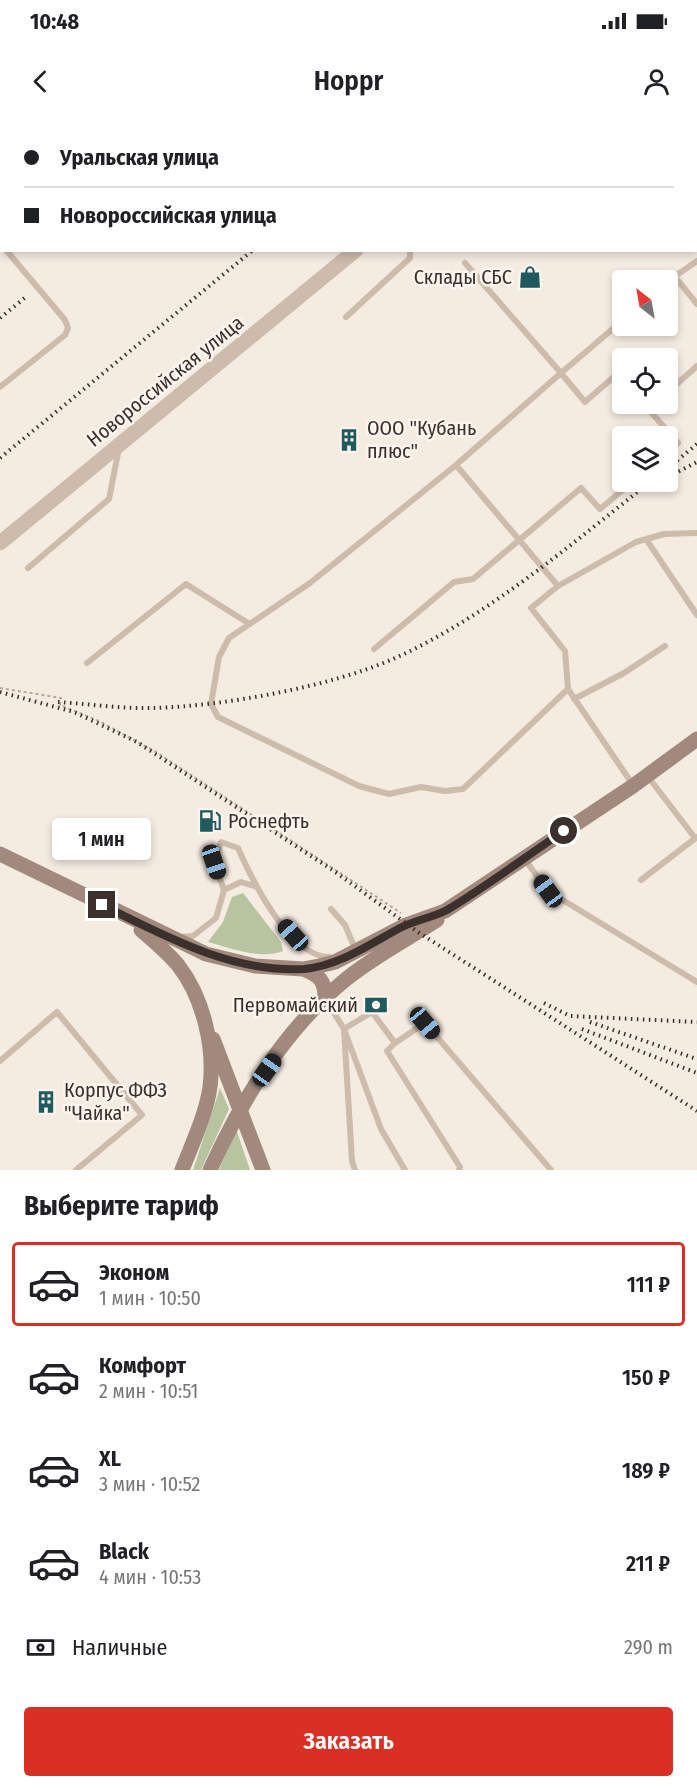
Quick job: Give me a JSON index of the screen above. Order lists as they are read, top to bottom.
{
  "streets": {
    "street": ["Новороссийская улица"]
  },
  "places": {
    "shop": ["Склады СБС"],
    "building": ["ООО \"Кубань плюс\"", "Корпус ФФЗ \"Чайка\""],
    "fuel station": ["Роснефть"],
    "bank": ["Первомайский"]
  },
  "north": "top left",
  "page": {
    "status": "10:48",
    "header": "Hoppr",
    "banner": ["Уральская улица", "Новороссийская улица"],
    "bubble": "1 мин",
    "heading": "Выберите тариф",
    "list": [
      {
        "name": "Эконом",
        "note": "1 мин · 10:50",
        "value": "111 ₽"
      },
      {
        "name": "Комфорт",
        "note": "2 мин · 10:51",
        "value": "150 ₽"
      },
      {
        "name": "XL",
        "note": "3 мин · 10:52",
        "value": "189 ₽"
      },
      {
        "name": "Black",
        "note": "4 мин · 10:53",
        "value": "211 ₽"
      }
    ],
    "pay": ["Наличные", "290 m"],
    "buttons": "Заказать"
  }
}
